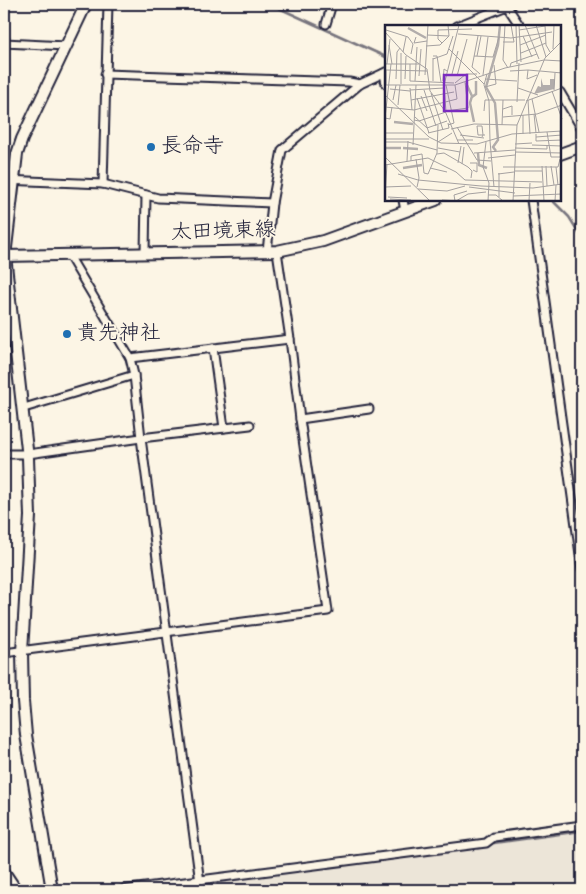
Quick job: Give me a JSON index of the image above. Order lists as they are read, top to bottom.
{
  "streets": {
    "main road": ["太田境東線"]
  },
  "places": ["長命寺", "貴先神社"]
}
